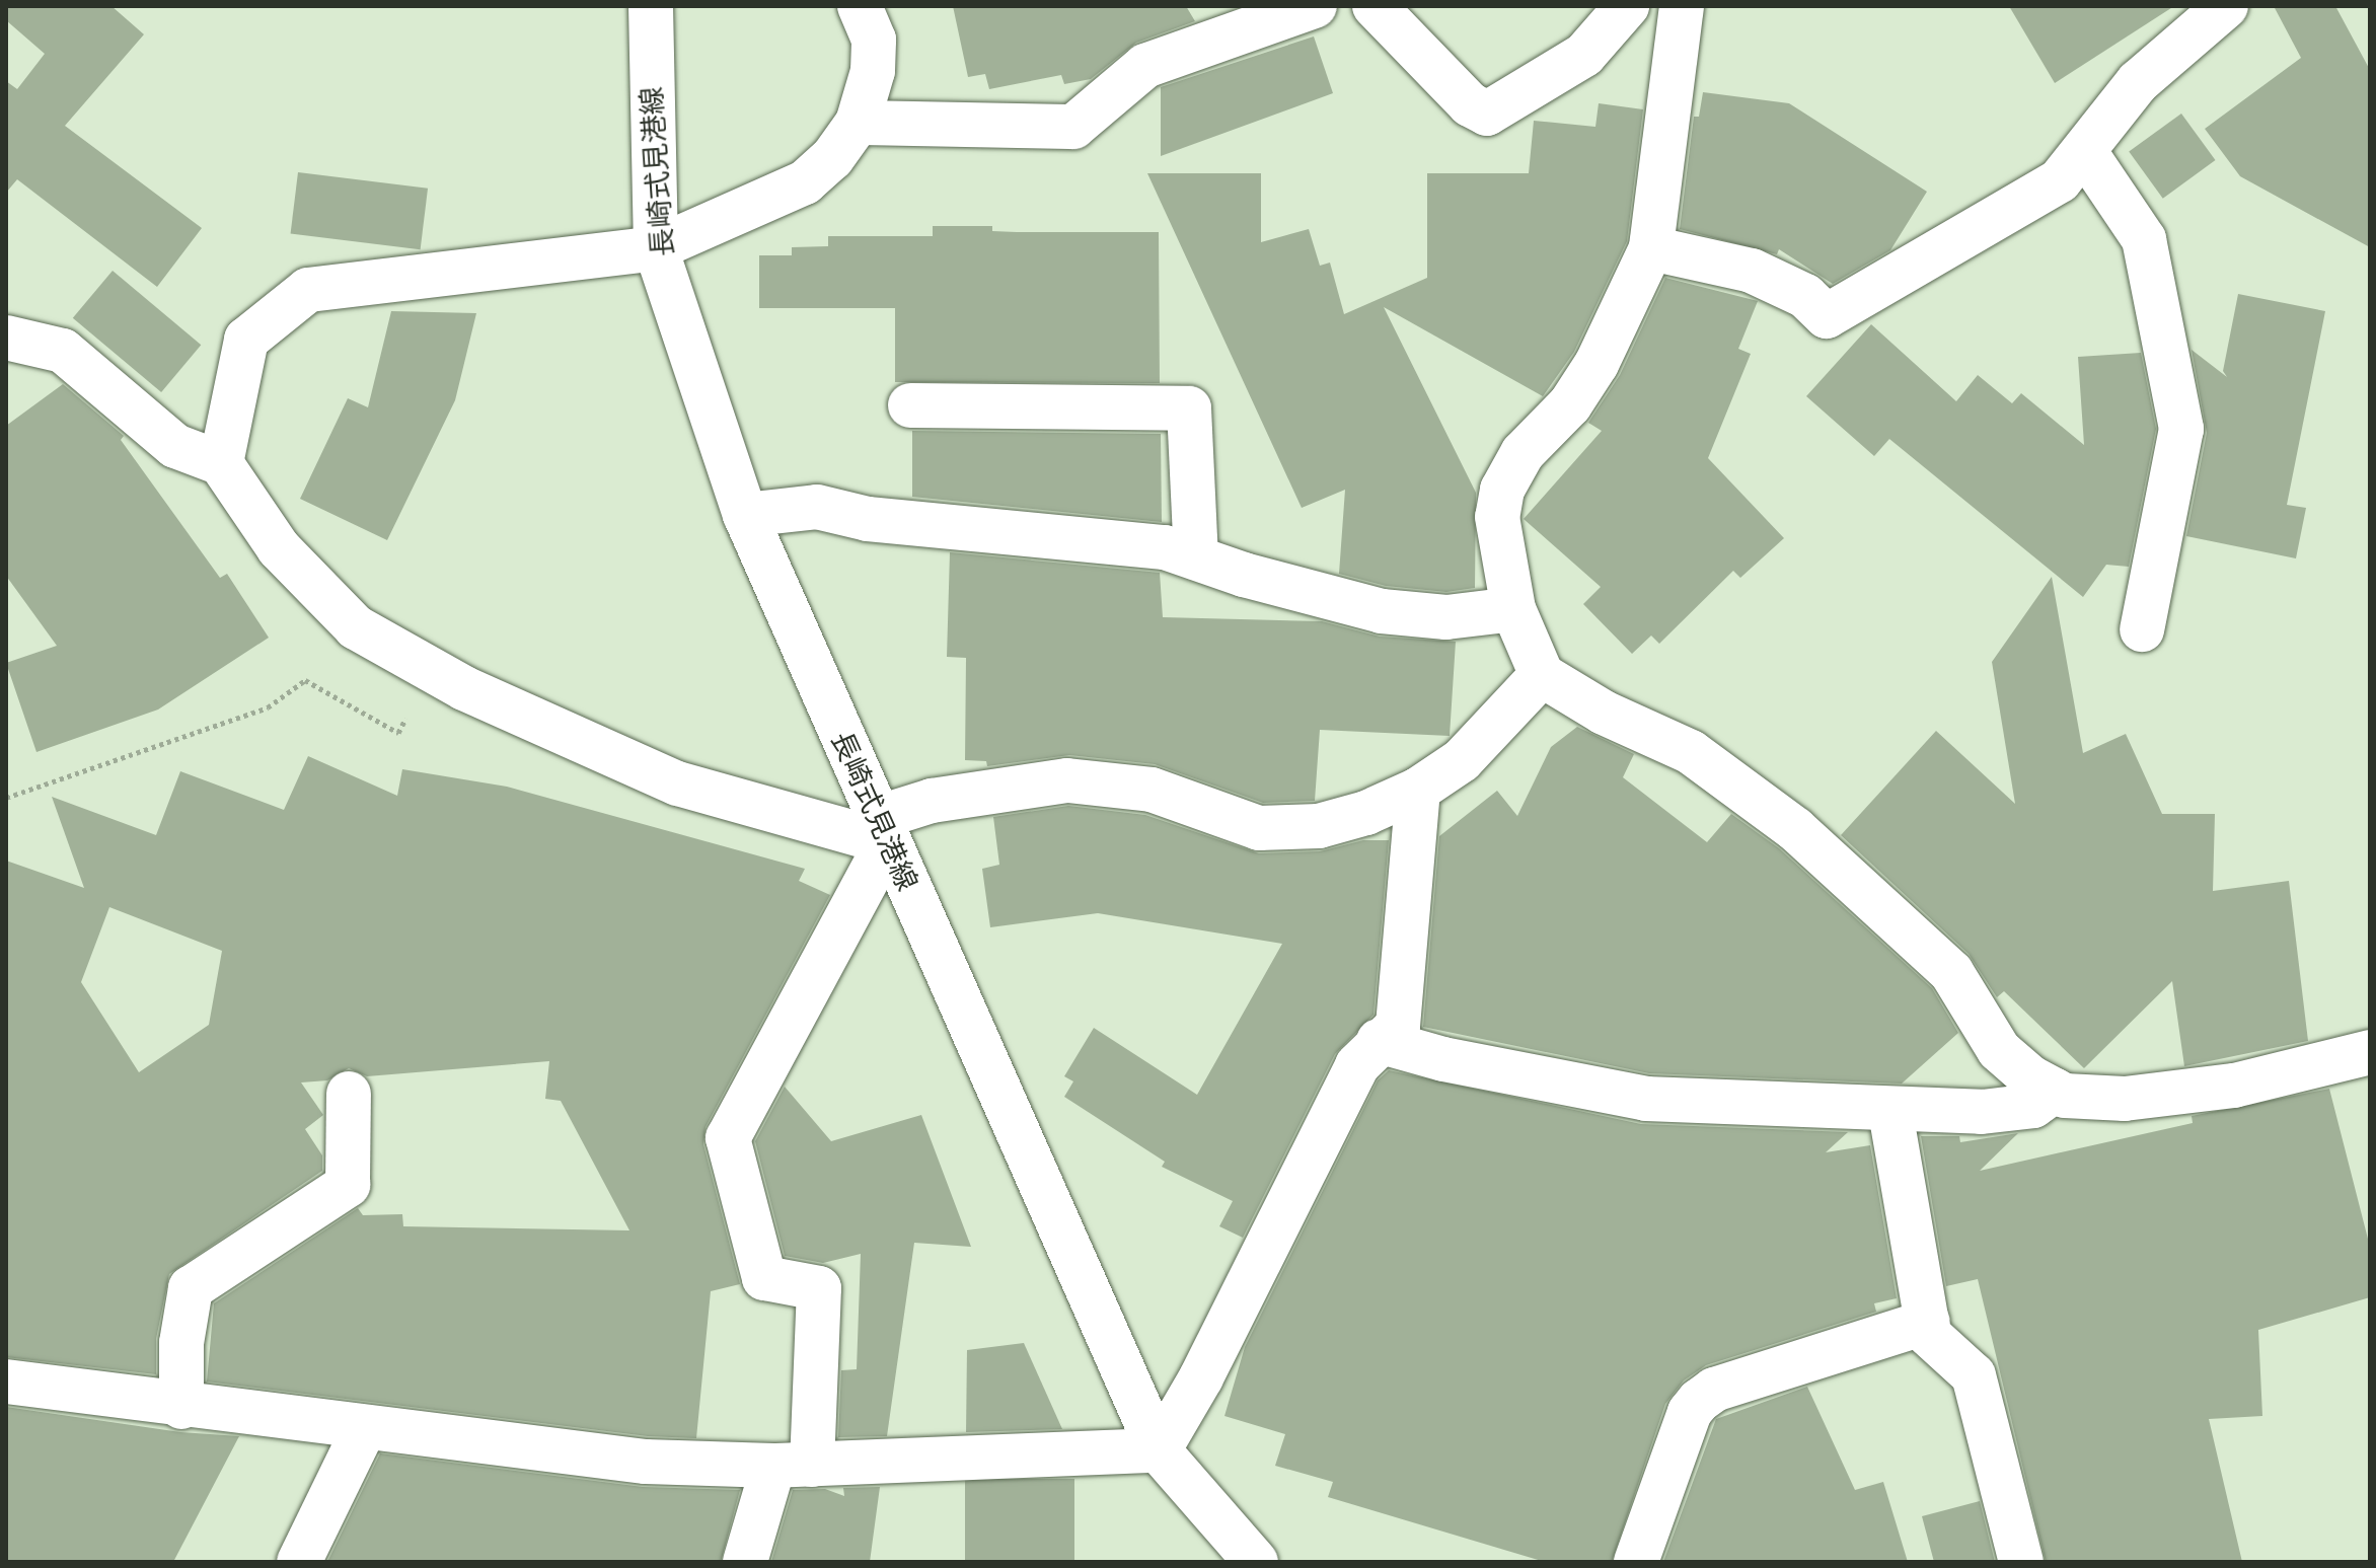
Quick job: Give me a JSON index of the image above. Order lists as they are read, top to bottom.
{
  "streets": {
    "street": ["長崎式見港線"]
  }
}
